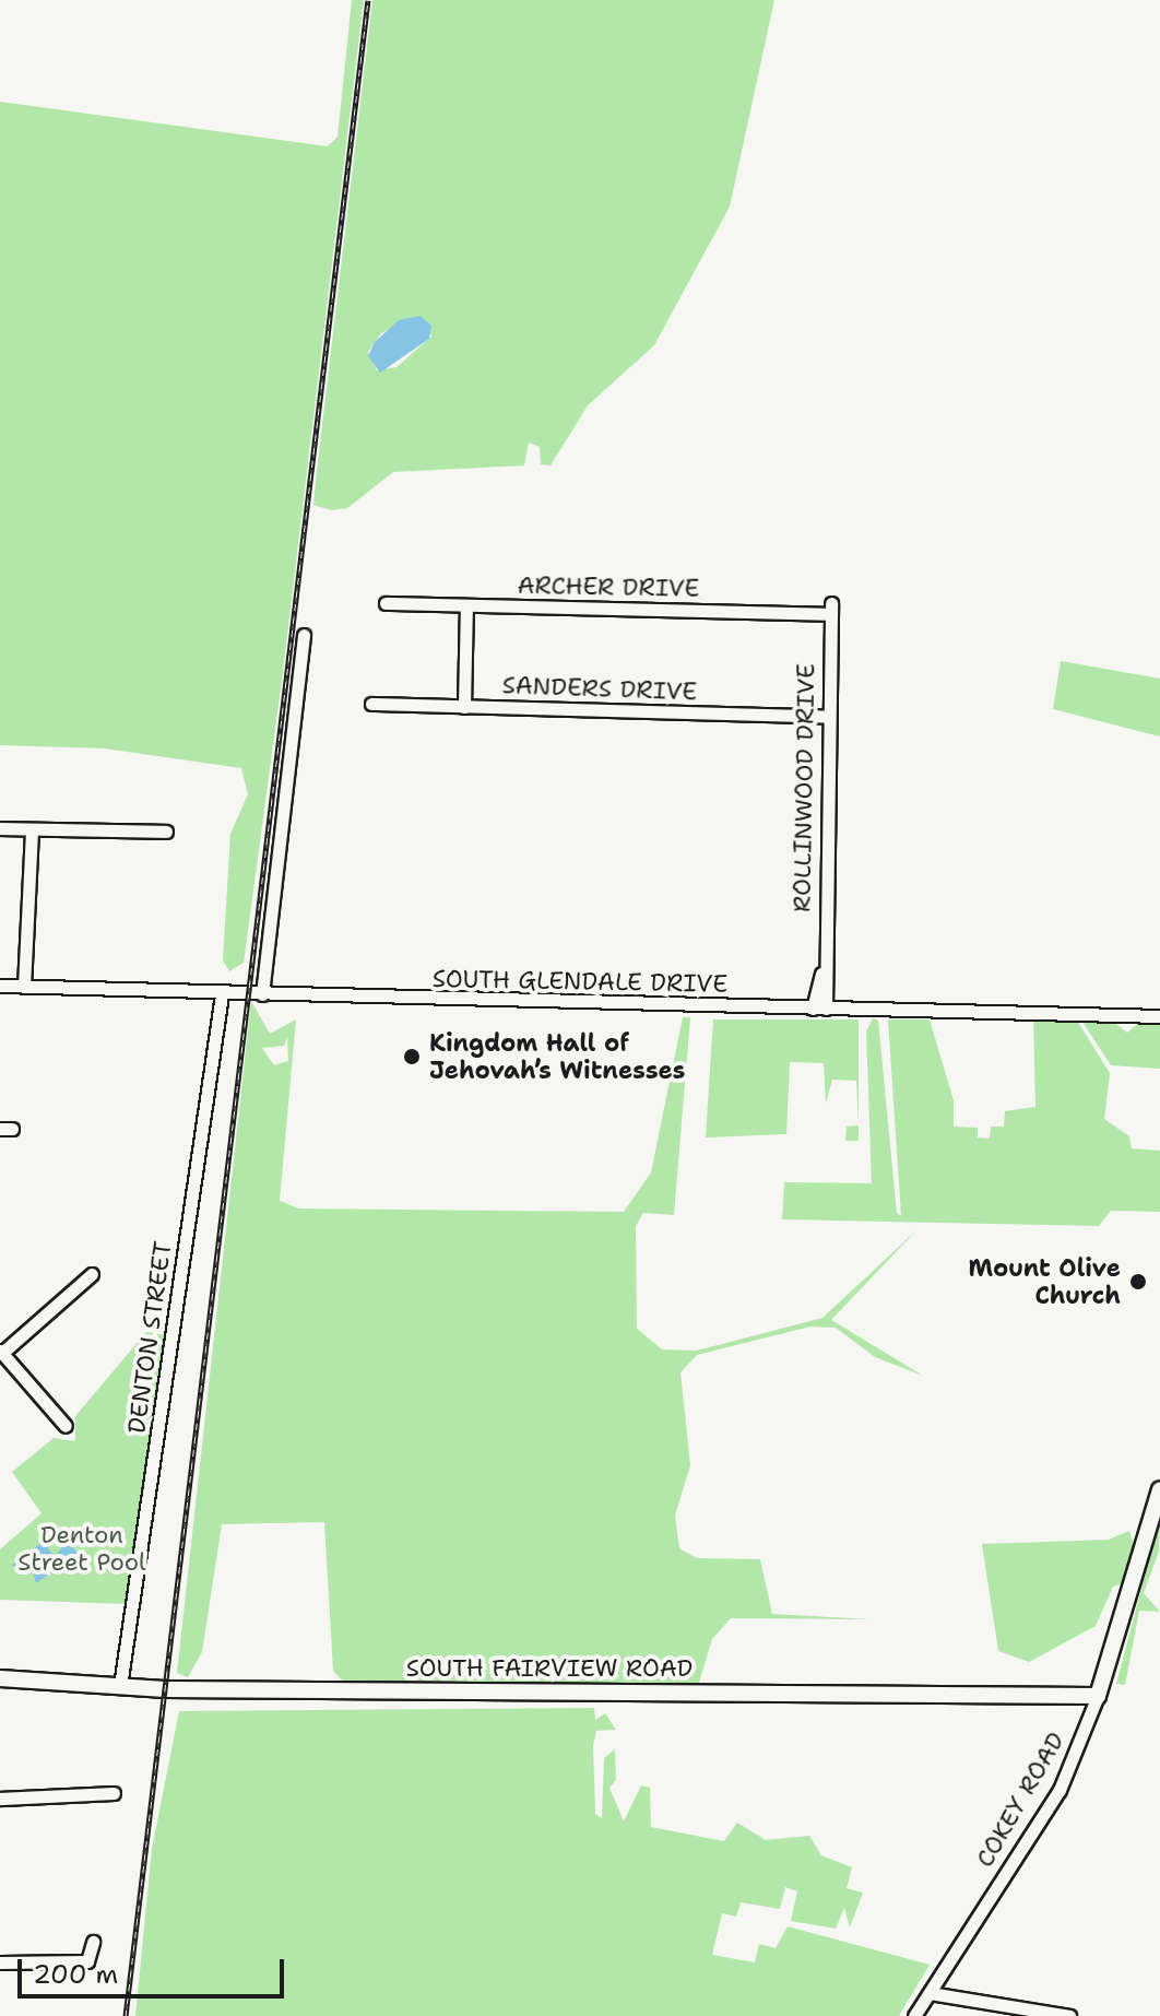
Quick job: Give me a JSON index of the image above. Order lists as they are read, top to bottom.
{
  "streets": {
    "main road": ["SOUTH FAIRVIEW ROAD", "COKEY ROAD"],
    "street": [
      "ARCHER DRIVE",
      "SANDERS DRIVE",
      "ROLLINWOOD DRIVE",
      "SOUTH GLENDALE DRIVE",
      "DENTON STREET"
    ]
  },
  "crossings": [
    ["ARCHER DRIVE", "ROLLINWOOD DRIVE"],
    ["SANDERS DRIVE", "ROLLINWOOD DRIVE"],
    ["ROLLINWOOD DRIVE", "SOUTH GLENDALE DRIVE"],
    ["SOUTH GLENDALE DRIVE", "DENTON STREET"],
    ["DENTON STREET", "SOUTH FAIRVIEW ROAD"],
    ["SOUTH FAIRVIEW ROAD", "COKEY ROAD"]
  ],
  "parks": ["Denton Street Pool"],
  "places": ["Kingdom Hall of Jehovah’s Witnesses", "Mount Olive Church"],
  "scale_bar": "200 m"
}
